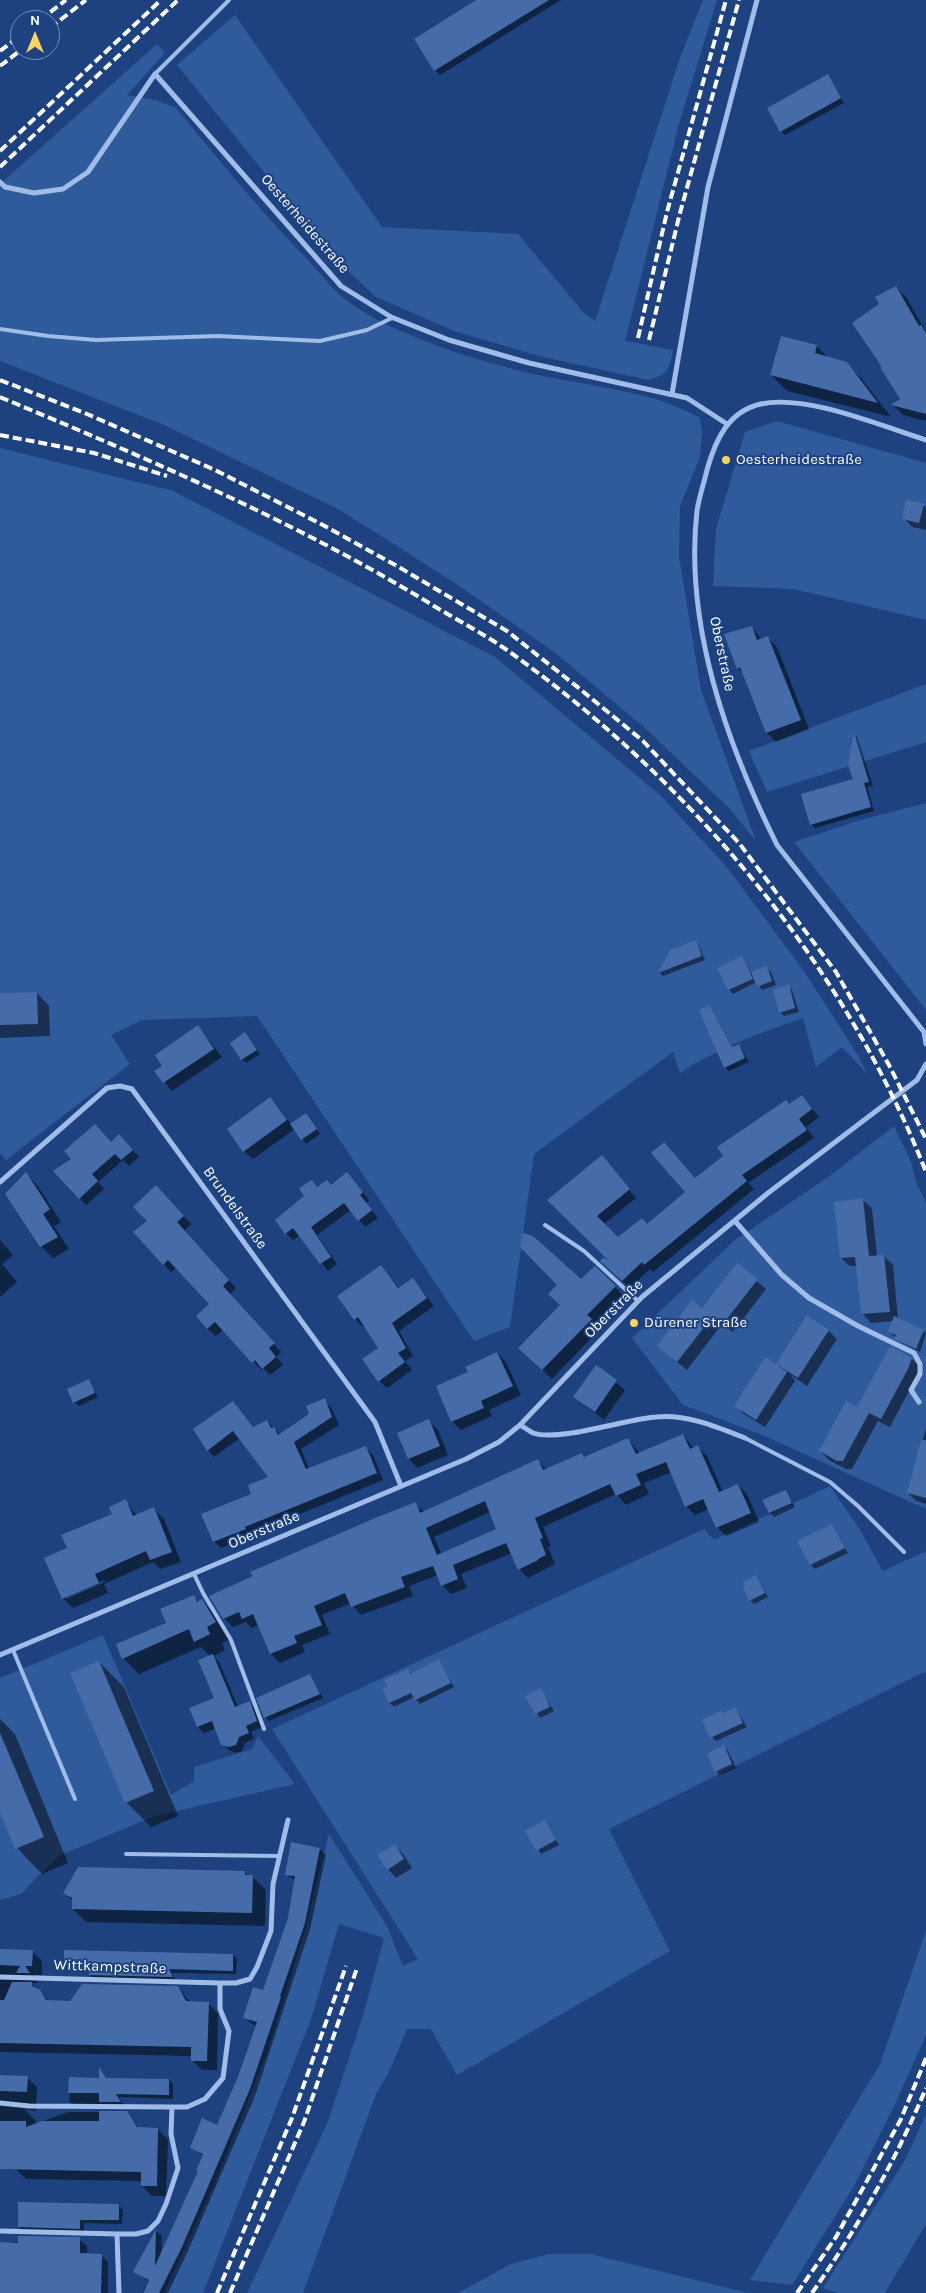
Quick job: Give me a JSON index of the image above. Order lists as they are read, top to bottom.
{
  "streets": {
    "street": [
      "Oesterheidestraße",
      "Oberstraße",
      "Brundelstraße",
      "Wittkampstraße"
    ]
  },
  "crossings": [
    ["Oesterheidestraße", "Oberstraße"],
    ["Oberstraße", "Brundelstraße"]
  ],
  "places": ["Oesterheidestraße", "Dürener Straße"],
  "north": "top"
}
